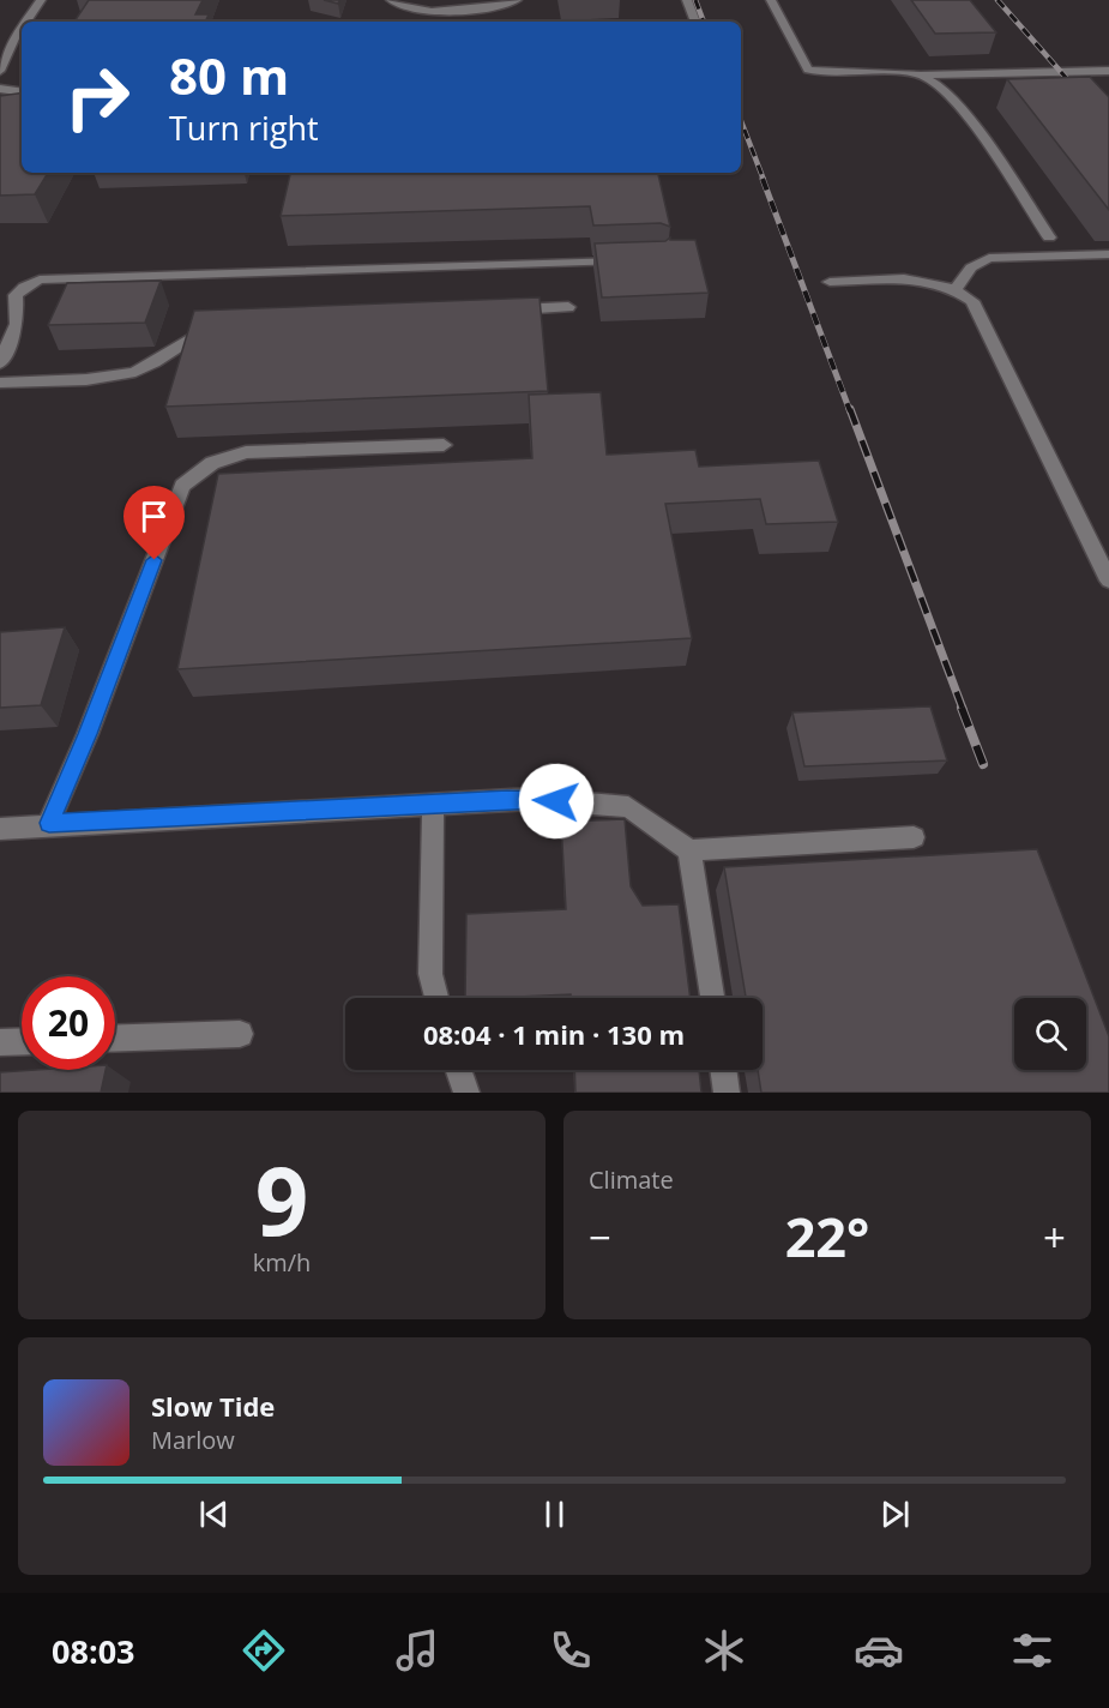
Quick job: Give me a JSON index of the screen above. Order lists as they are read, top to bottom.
{
  "page": {
    "turn": ["80 m", "Turn right"],
    "limit": "20",
    "trip": "08:04 · 1 min · 130 m",
    "tile": [
      ["9", "km/h"],
      "Climate"
    ],
    "heat": ["−", "22°", "+"],
    "song": ["Slow Tide", "Marlow"],
    "tabs": "08:03"
  }
}
